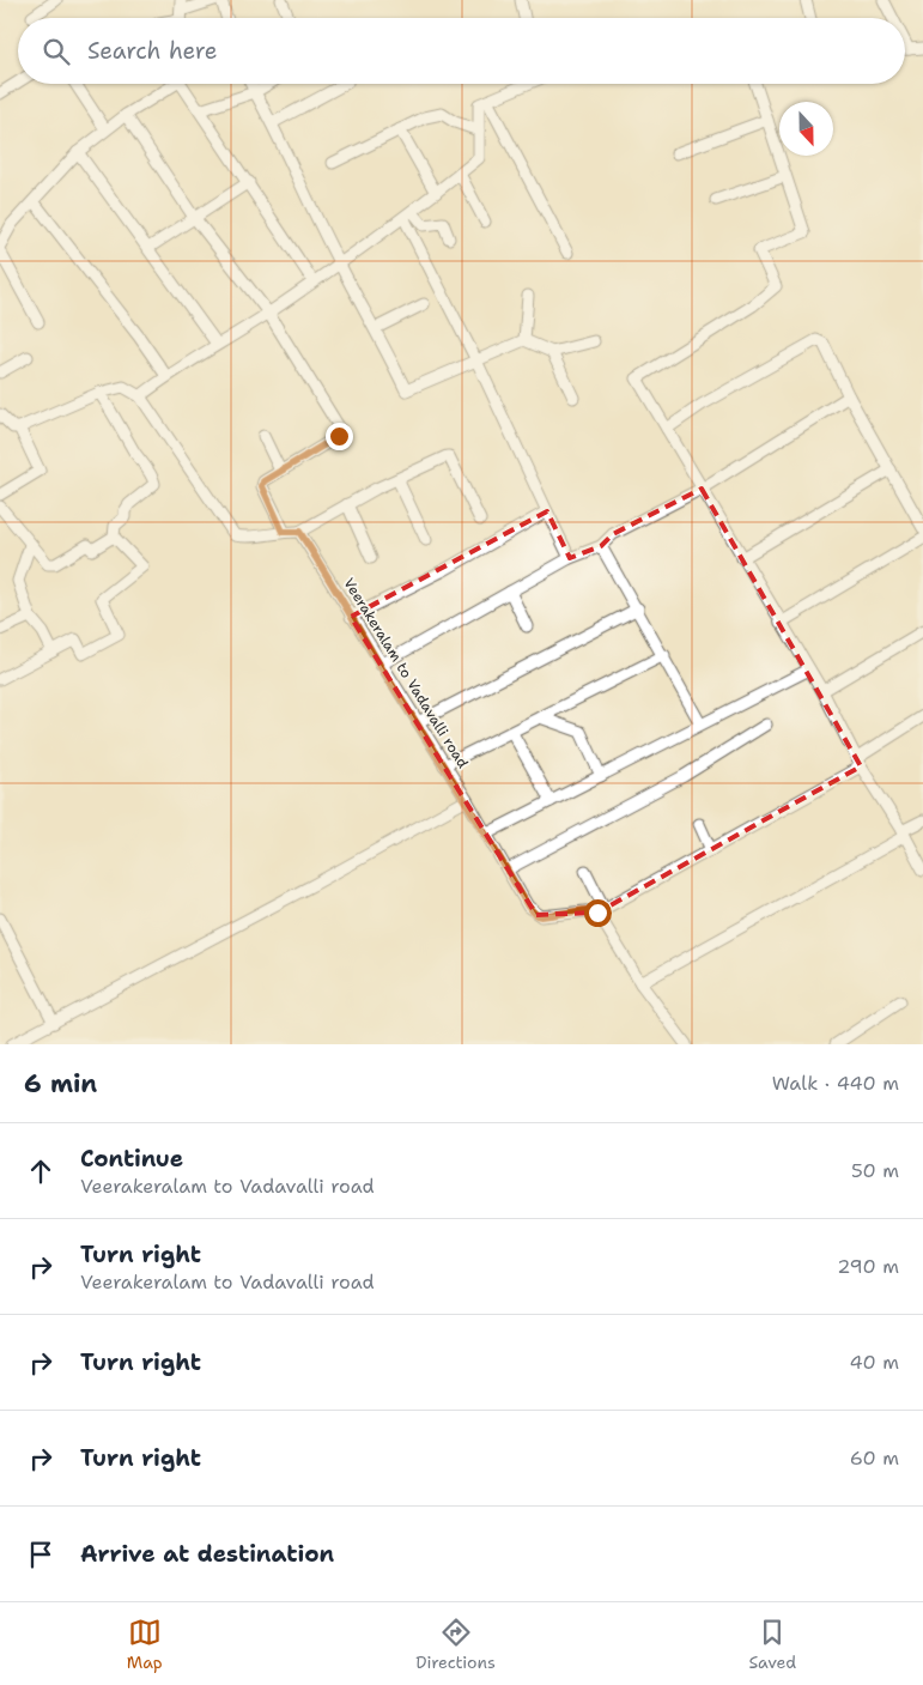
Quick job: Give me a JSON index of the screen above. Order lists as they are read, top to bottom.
{
  "streets": {
    "street": ["Veerakeralam to Vadavalli road"]
  },
  "north": "bottom",
  "page": {
    "search": "Search here",
    "heading": ["6 min", "Walk · 440 m"],
    "list": [
      ["Continue", "Veerakeralam to Vadavalli road", "50 m"],
      ["Turn right", "Veerakeralam to Vadavalli road", "290 m"],
      ["Turn right", "40 m"],
      ["Turn right", "60 m"],
      "Arrive at destination"
    ],
    "nav": ["Map", "Directions", "Saved"]
  }
}
